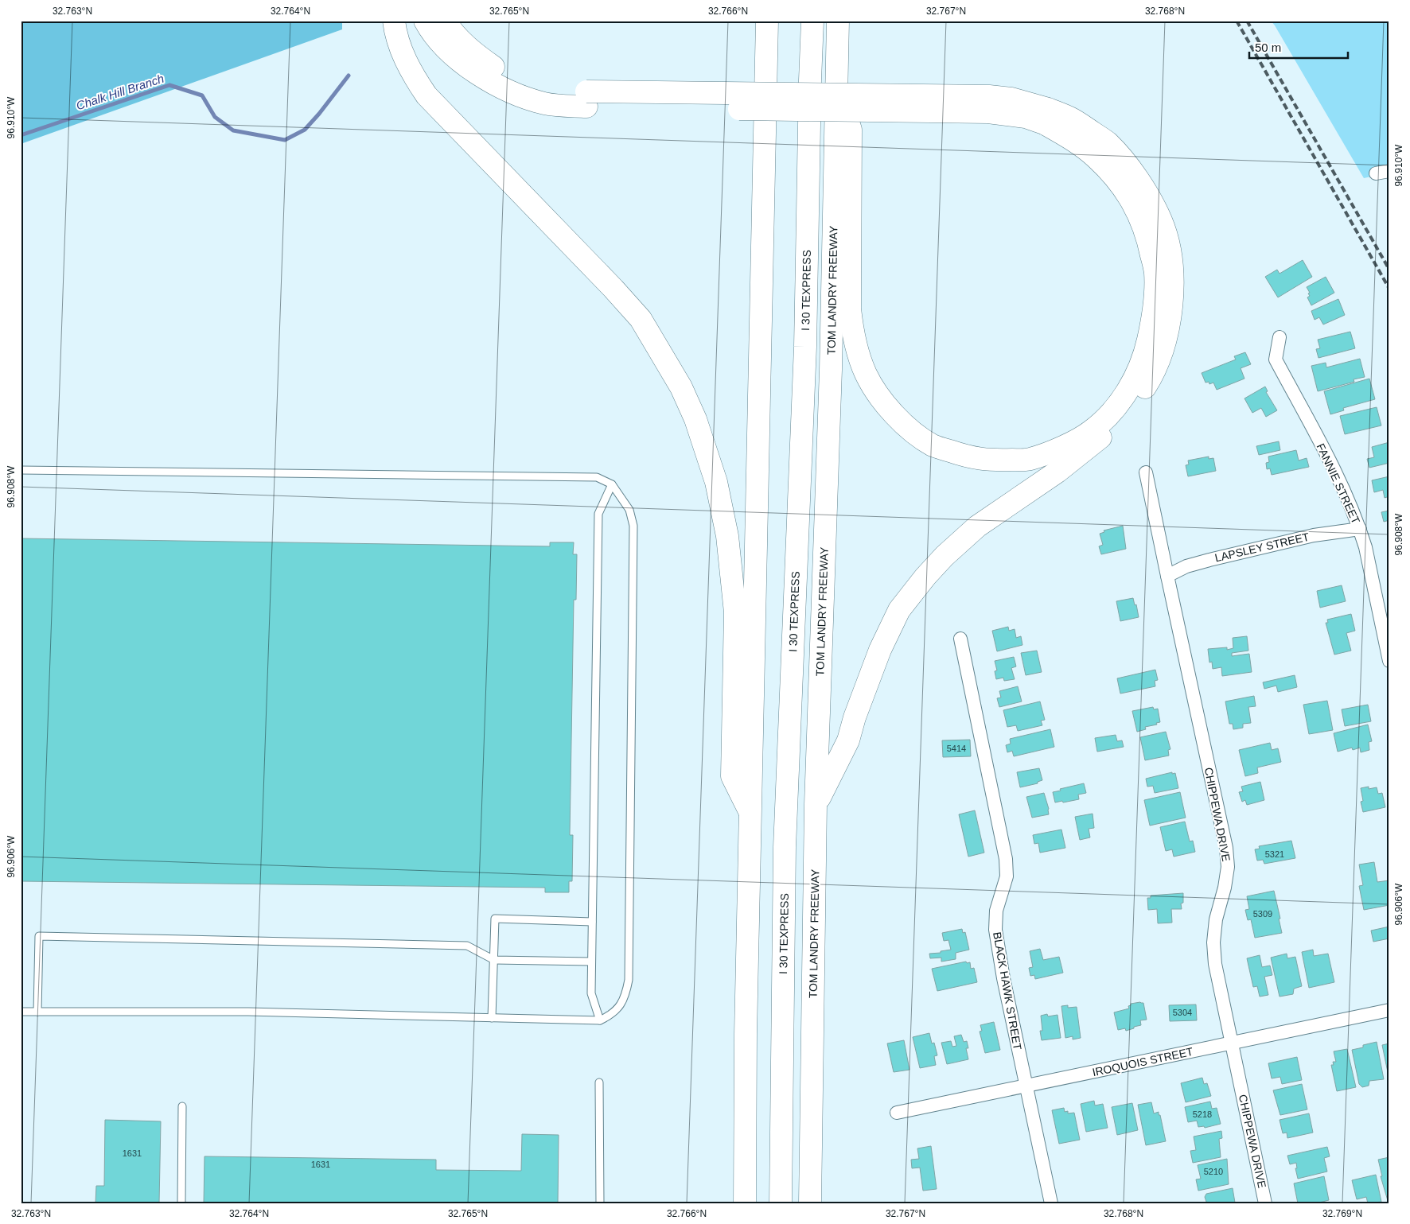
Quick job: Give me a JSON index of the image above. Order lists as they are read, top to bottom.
{
  "streets": {
    "highway": ["I 30 TEXPRESS", "TOM LANDRY FREEWAY"],
    "street": [
      "FANNIE STREET",
      "LAPSLEY STREET",
      "CHIPPEWA DRIVE",
      "BLACK HAWK STREET",
      "IROQUOIS STREET"
    ]
  },
  "crossings": [
    ["FANNIE STREET", "LAPSLEY STREET"],
    ["LAPSLEY STREET", "CHIPPEWA DRIVE"],
    ["CHIPPEWA DRIVE", "IROQUOIS STREET"],
    ["BLACK HAWK STREET", "IROQUOIS STREET"]
  ],
  "water": ["Chalk Hill Branch"],
  "house_numbers": [
    "5414",
    "5321",
    "5309",
    "5304",
    "5218",
    "1631",
    "1631",
    "5210"
  ],
  "scale_bar": "50 m",
  "coordinates": [
    "32.763°N",
    "32.764°N",
    "32.765°N",
    "32.766°N",
    "32.767°N",
    "32.768°N",
    "96.910°W",
    "96.908°W",
    "96.906°W",
    "32.769°N"
  ]
}
